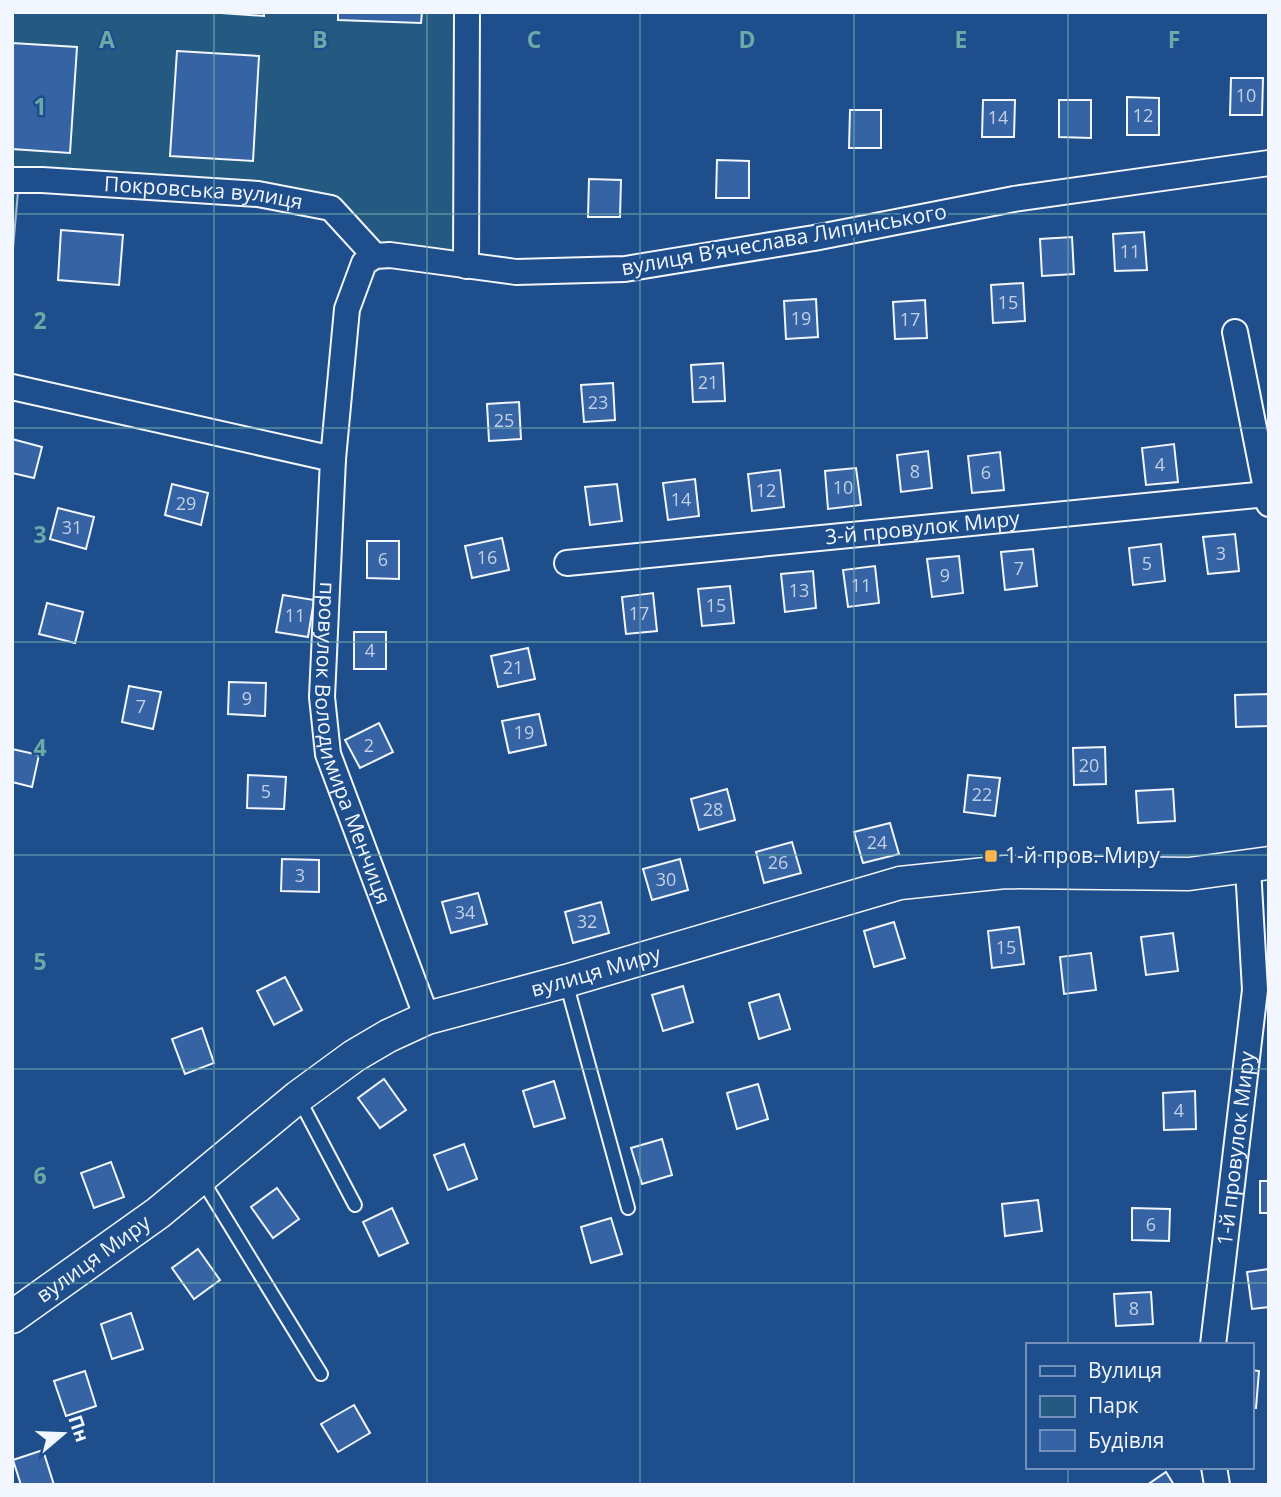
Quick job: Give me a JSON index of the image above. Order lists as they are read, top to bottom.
{
  "streets": {
    "street": [
      "Покровська вулиця",
      "вулиця Вʼячеслава Липинського",
      "3-й провулок Миру",
      "провулок Володимира Менчиця",
      "вулиця Миру",
      "1-й провулок Миру"
    ]
  },
  "crossings": [
    ["Покровська вулиця", "вулиця Вʼячеслава Липинського"],
    ["провулок Володимира Менчиця", "вулиця Миру"],
    ["вулиця Миру", "1-й провулок Миру"]
  ],
  "places": {
    "transit": ["1-й пров. Миру"]
  },
  "house_numbers": [
    "10",
    "12",
    "14",
    "11",
    "15",
    "19",
    "17",
    "21",
    "23",
    "25",
    "4",
    "8",
    "6",
    "10",
    "12",
    "14",
    "29",
    "31",
    "3",
    "16",
    "6",
    "5",
    "7",
    "9",
    "11",
    "13",
    "15",
    "17",
    "11",
    "4",
    "21",
    "9",
    "7",
    "19",
    "2",
    "20",
    "5",
    "22",
    "28",
    "24",
    "26",
    "3",
    "30",
    "34",
    "32",
    "15",
    "4",
    "6",
    "8"
  ],
  "legend": ["Вулиця", "Парк", "Будівля"],
  "north": "right",
  "grid": {
    "columns": [
      "A",
      "B",
      "C",
      "D",
      "E",
      "F"
    ],
    "rows": [
      "1",
      "2",
      "3",
      "4",
      "5",
      "6"
    ]
  }
}
